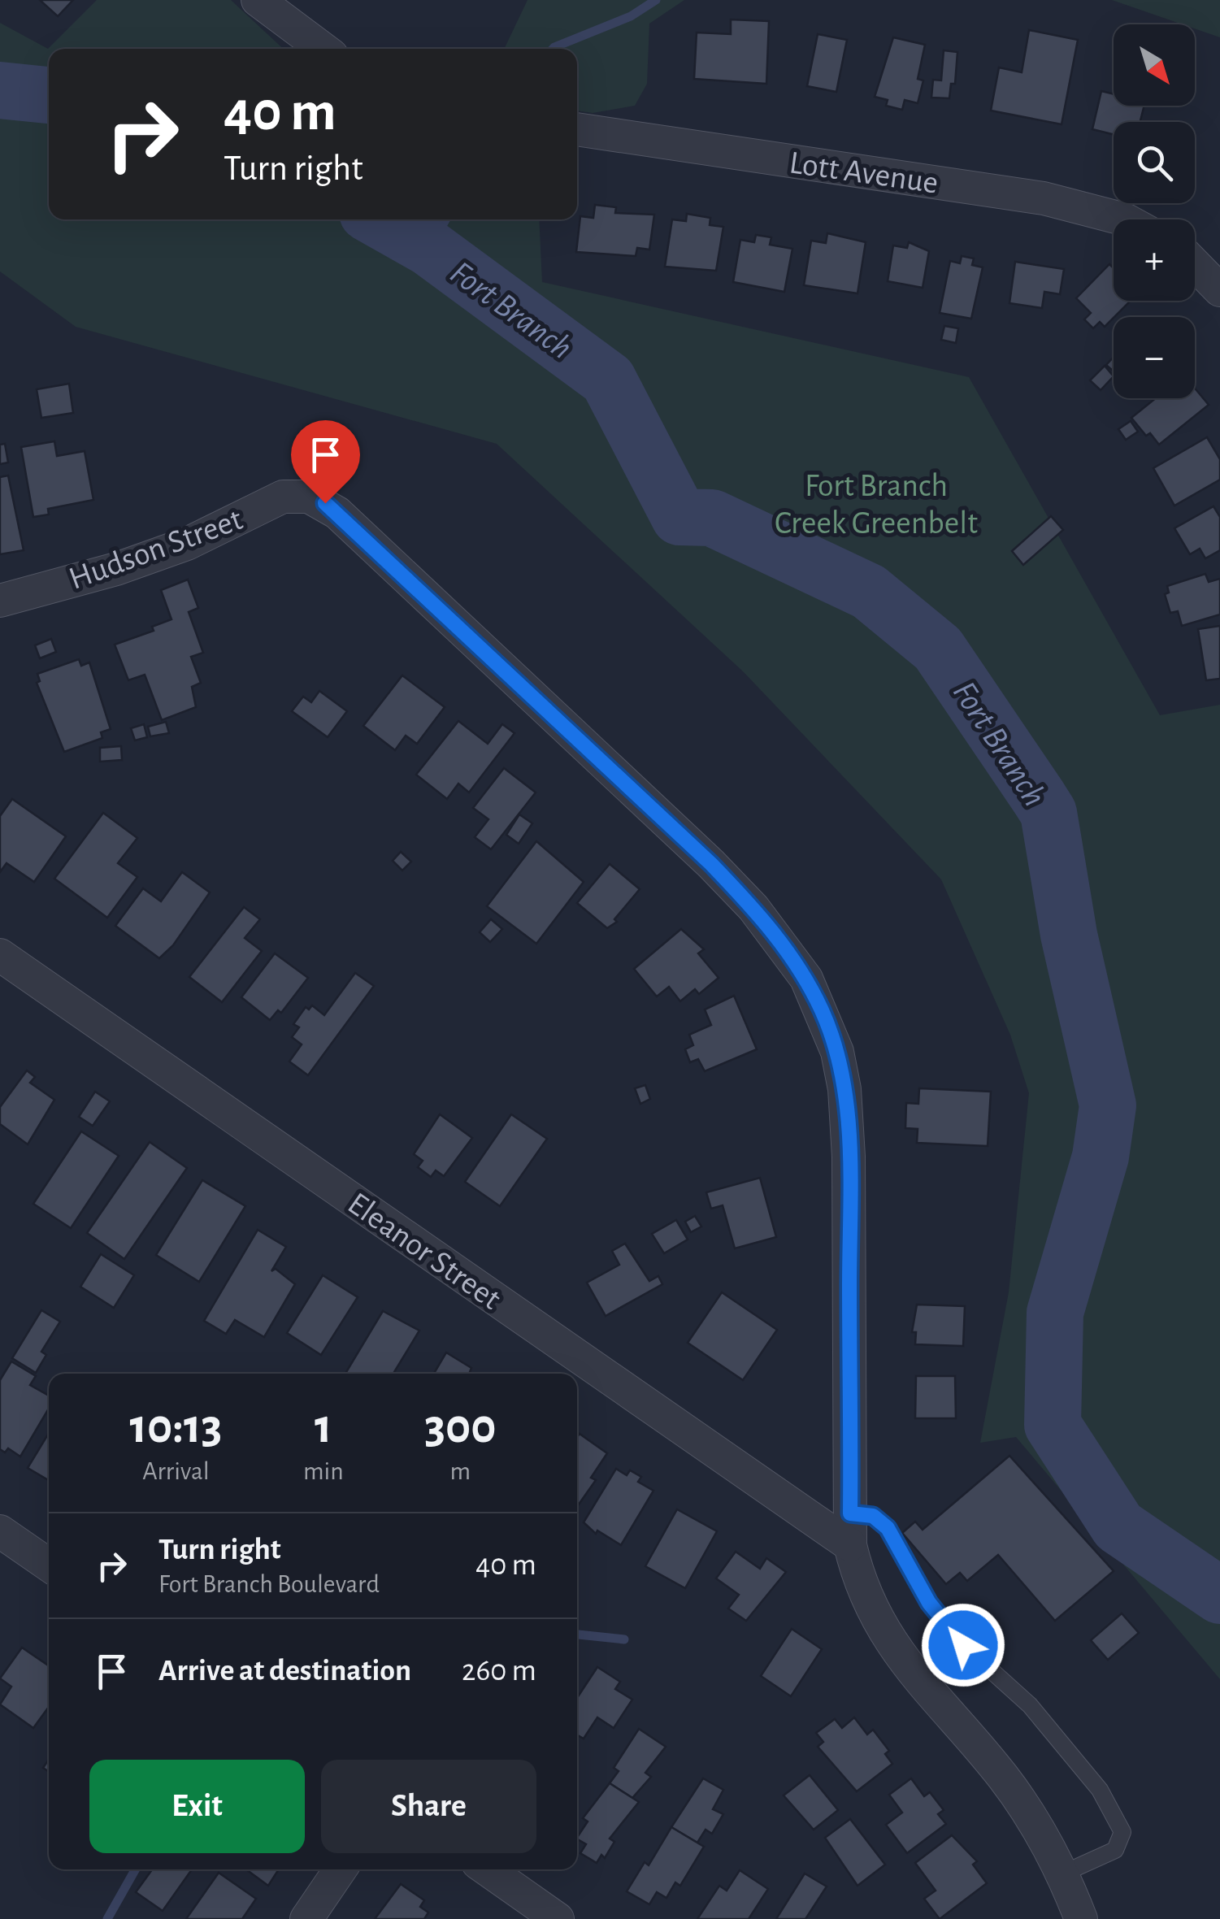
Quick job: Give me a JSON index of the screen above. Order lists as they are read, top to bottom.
{
  "streets": {
    "street": ["Lott Avenue", "Hudson Street", "Eleanor Street"]
  },
  "crossings": [
    ["Hudson Street", "Eleanor Street"]
  ],
  "water": ["Fort Branch"],
  "parks": ["Fort Branch Creek Greenbelt"],
  "north": "bottom right",
  "page": {
    "map_buttons": ["+", "−"],
    "turn": ["40 m", "Turn right"],
    "eta": [
      "10:13",
      "Arrival",
      "1",
      "min",
      "300",
      "m"
    ],
    "list": [
      {
        "name": "Turn right",
        "note": "Fort Branch Boulevard",
        "value": "40 m"
      },
      {
        "name": "Arrive at destination",
        "value": "260 m"
      }
    ],
    "buttons": ["Exit", "Share"]
  }
}
